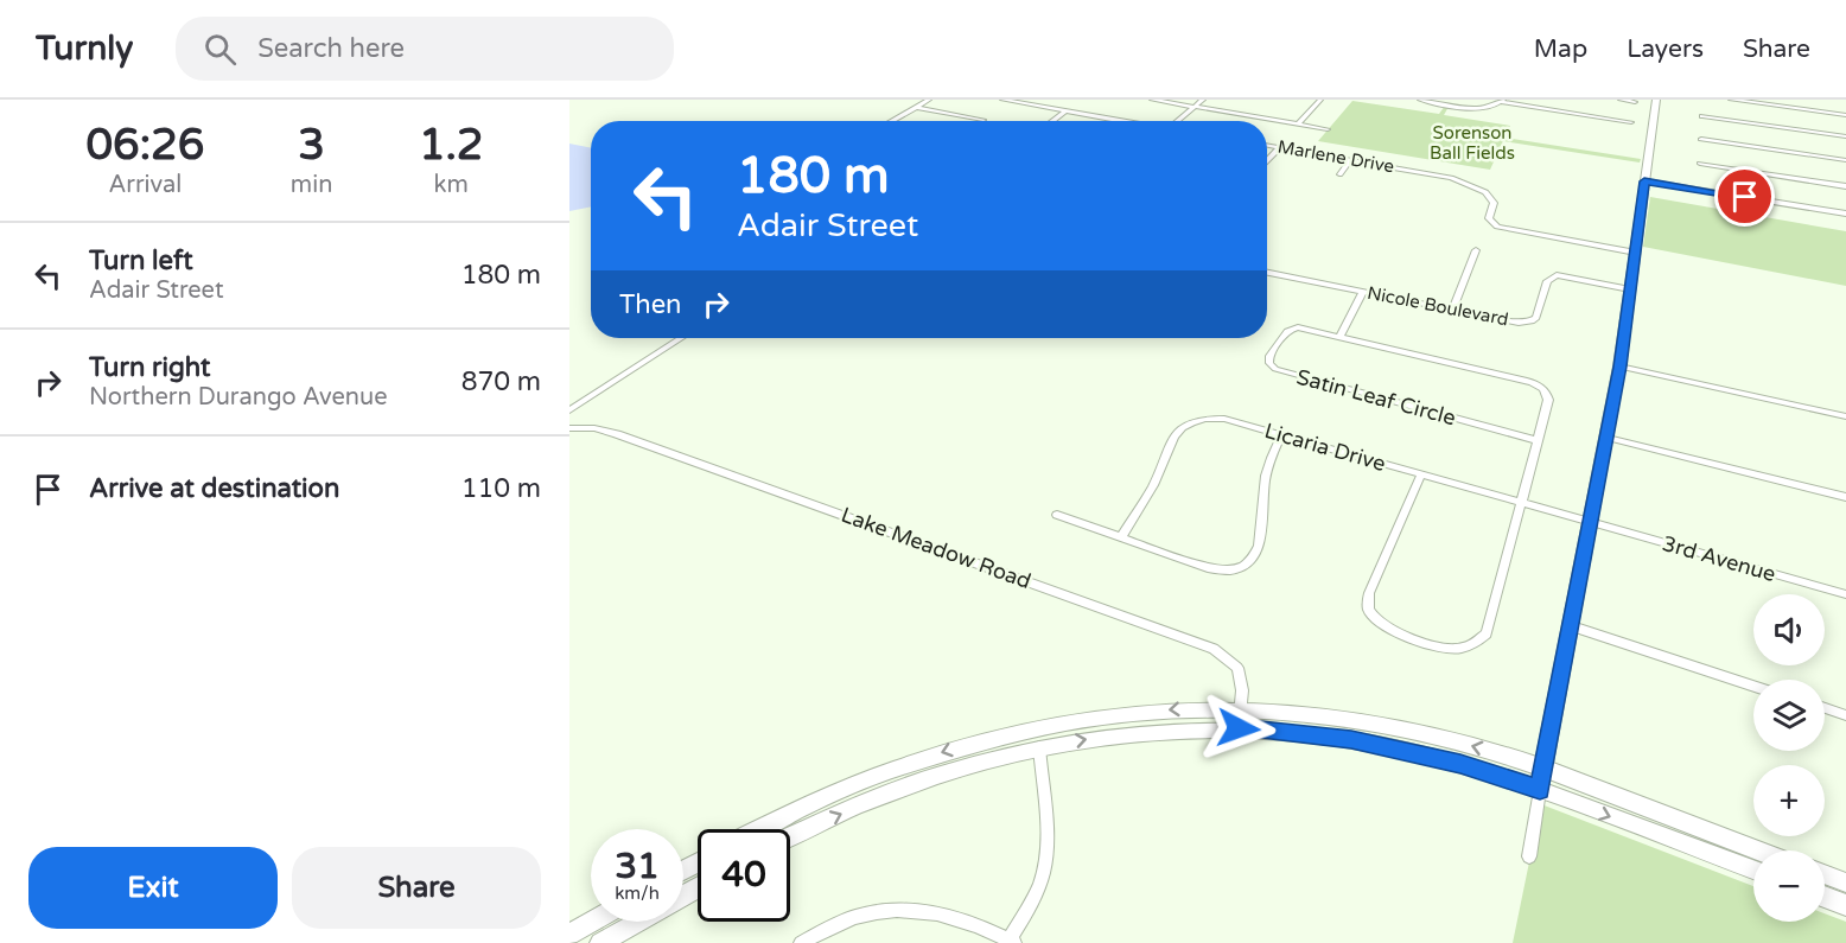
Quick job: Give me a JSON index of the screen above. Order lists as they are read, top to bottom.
{
  "streets": {
    "street": [
      "Marlene Drive",
      "Nicole Boulevard",
      "Satin Leaf Circle",
      "Licaria Drive",
      "Lake Meadow Road",
      "3rd Avenue"
    ]
  },
  "crossings": [
    ["Licaria Drive", "3rd Avenue"]
  ],
  "parks": ["Sorenson Ball Fields"],
  "page": {
    "header": "Turnly",
    "search": "Search here",
    "nav": ["Map", "Layers", "Share"],
    "eta": [
      "06:26",
      "Arrival",
      "3",
      "min",
      "1.2",
      "km"
    ],
    "turn": ["180 m", "Adair Street"],
    "list": [
      {
        "name": "Turn left",
        "note": "Adair Street",
        "value": "180 m"
      },
      {
        "name": "Turn right",
        "note": "Northern Durango Avenue",
        "value": "870 m"
      },
      {
        "name": "Arrive at destination",
        "value": "110 m"
      }
    ],
    "then": "Then",
    "map_buttons": ["+", "−"],
    "speed": "31 km/h",
    "limit": "40",
    "buttons": ["Exit", "Share"]
  }
}
